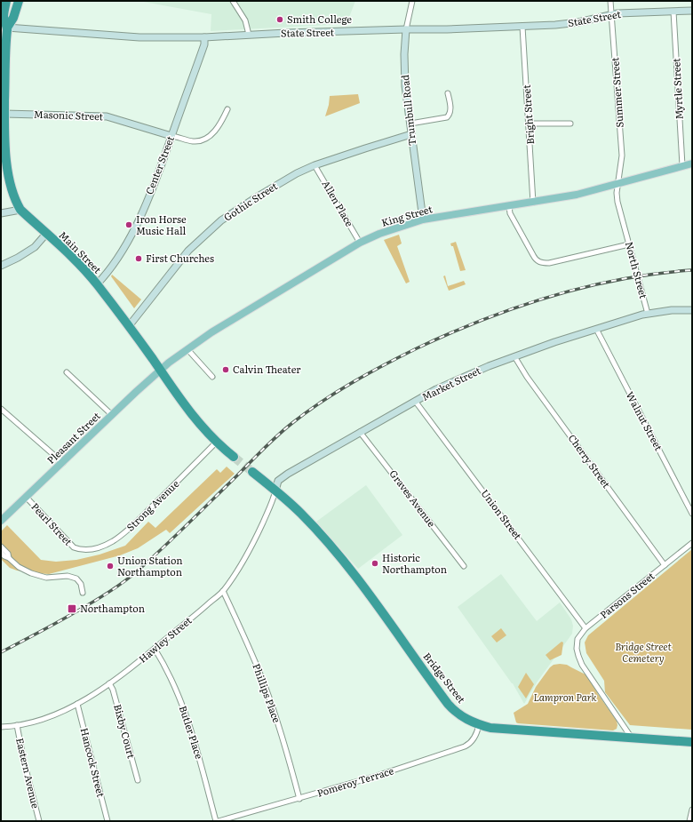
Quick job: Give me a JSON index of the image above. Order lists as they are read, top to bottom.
{
  "streets": {
    "highway": ["Main Street", "Bridge Street"],
    "main road": ["King Street", "Pleasant Street"],
    "street": [
      "State Street",
      "Myrtle Street",
      "Summer Street",
      "Trumbull Road",
      "Bright Street",
      "Masonic Street",
      "Center Street",
      "Gothic Street",
      "Allen Place",
      "North Street",
      "Market Street",
      "Walnut Street",
      "Cherry Street",
      "Graves Avenue",
      "Strong Avenue",
      "Union Street",
      "Pearl Street",
      "Parsons Street",
      "Hawley Street",
      "Phillips Place",
      "Bixby Court",
      "Butler Place",
      "Hancock Street",
      "Eastern Avenue",
      "Pomeroy Terrace"
    ]
  },
  "crossings": [
    ["State Street", "Myrtle Street"],
    ["State Street", "Summer Street"],
    ["State Street", "Trumbull Road"],
    ["State Street", "Bright Street"],
    ["State Street", "Center Street"],
    ["State Street", "Main Street"],
    ["Myrtle Street", "King Street"],
    ["Summer Street", "King Street"],
    ["Summer Street", "North Street"],
    ["Trumbull Road", "Gothic Street"],
    ["Trumbull Road", "King Street"],
    ["Bright Street", "King Street"],
    ["Masonic Street", "Center Street"],
    ["Masonic Street", "Main Street"],
    ["Center Street", "Main Street"],
    ["Gothic Street", "Allen Place"],
    ["Gothic Street", "Main Street"],
    ["Allen Place", "King Street"],
    ["King Street", "Main Street"],
    ["King Street", "North Street"],
    ["King Street", "Pleasant Street"],
    ["Main Street", "Pleasant Street"],
    ["Main Street", "Strong Avenue"],
    ["North Street", "Market Street"],
    ["Market Street", "Walnut Street"],
    ["Market Street", "Cherry Street"],
    ["Market Street", "Graves Avenue"],
    ["Market Street", "Union Street"],
    ["Market Street", "Hawley Street"],
    ["Market Street", "Bridge Street"],
    ["Pleasant Street", "Pearl Street"],
    ["Cherry Street", "Parsons Street"],
    ["Strong Avenue", "Pearl Street"],
    ["Union Street", "Parsons Street"],
    ["Parsons Street", "Bridge Street"],
    ["Hawley Street", "Bridge Street"],
    ["Hawley Street", "Phillips Place"],
    ["Hawley Street", "Bixby Court"],
    ["Hawley Street", "Butler Place"],
    ["Hawley Street", "Hancock Street"],
    ["Hawley Street", "Eastern Avenue"],
    ["Bridge Street", "Pomeroy Terrace"],
    ["Phillips Place", "Pomeroy Terrace"],
    ["Butler Place", "Pomeroy Terrace"]
  ],
  "parks": ["Bridge Street Cemetery", "Lampron Park"],
  "places": {
    "other": [
      "Smith College",
      "Iron Horse Music Hall",
      "First Churches",
      "Calvin Theater",
      "Historic Northampton",
      "Union Station Northampton"
    ],
    "transit": ["Northampton"]
  }
}
